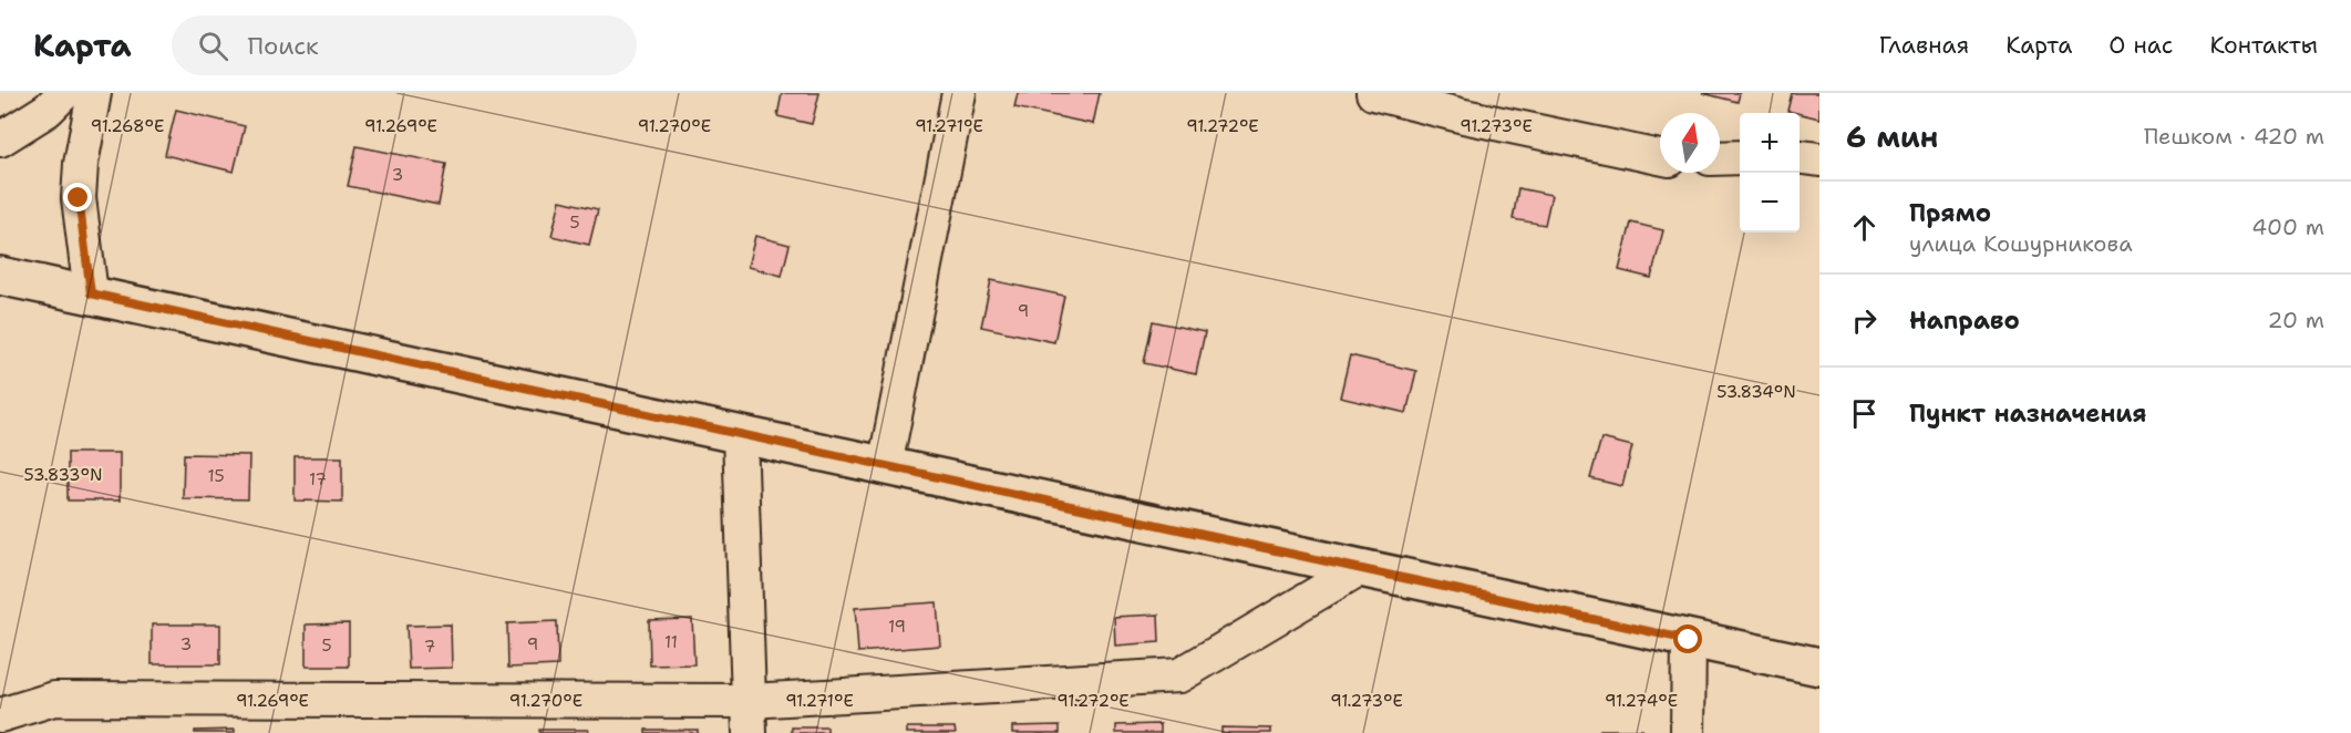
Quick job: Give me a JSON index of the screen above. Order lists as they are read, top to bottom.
{
  "house_numbers": [
    "3",
    "5",
    "9",
    "15",
    "17",
    "19",
    "11",
    "3",
    "9",
    "5",
    "7"
  ],
  "north": "top",
  "page": {
    "header": "Карта",
    "search": "Поиск",
    "nav": [
      "Главная",
      "Карта",
      "О нас",
      "Контакты"
    ],
    "heading": ["6 мин", "Пешком · 420 m"],
    "map_buttons": ["+", "−"],
    "list": [
      ["Прямо", "улица Кошурникова", "400 m"],
      ["Направо", "20 m"],
      "Пункт назначения"
    ]
  },
  "coordinates": [
    "91.268°E",
    "91.269°E",
    "91.270°E",
    "91.271°E",
    "91.272°E",
    "91.273°E",
    "53.834°N",
    "53.833°N",
    "91.274°E"
  ]
}
